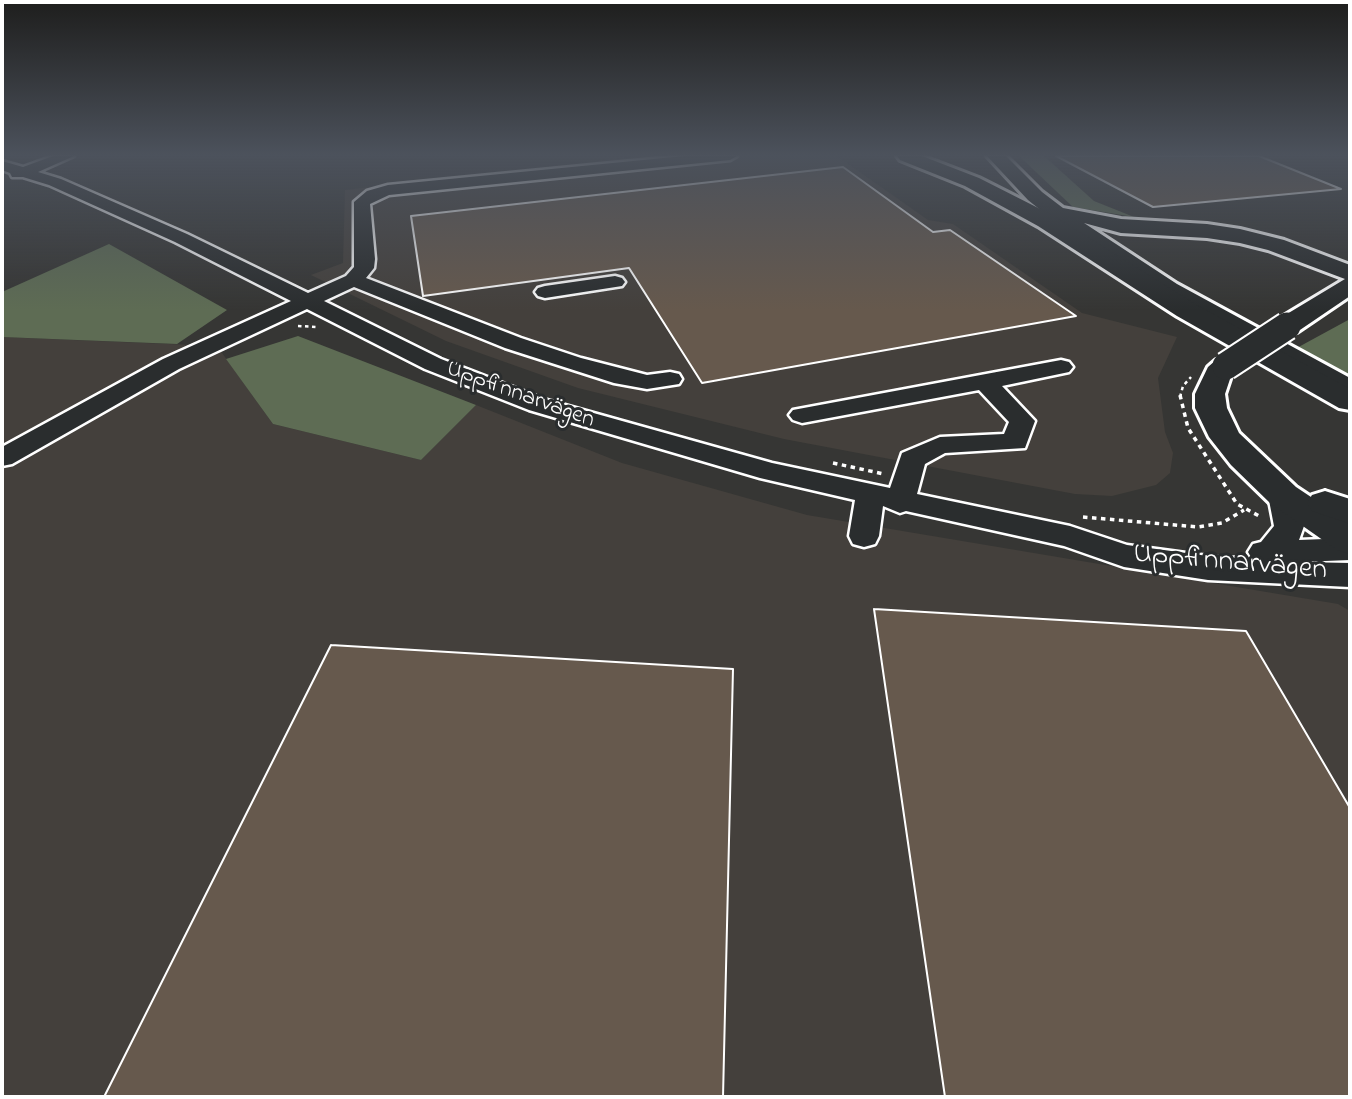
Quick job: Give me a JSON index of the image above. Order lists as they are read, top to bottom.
{
  "streets": {
    "street": ["Uppfinnarvägen"]
  }
}
